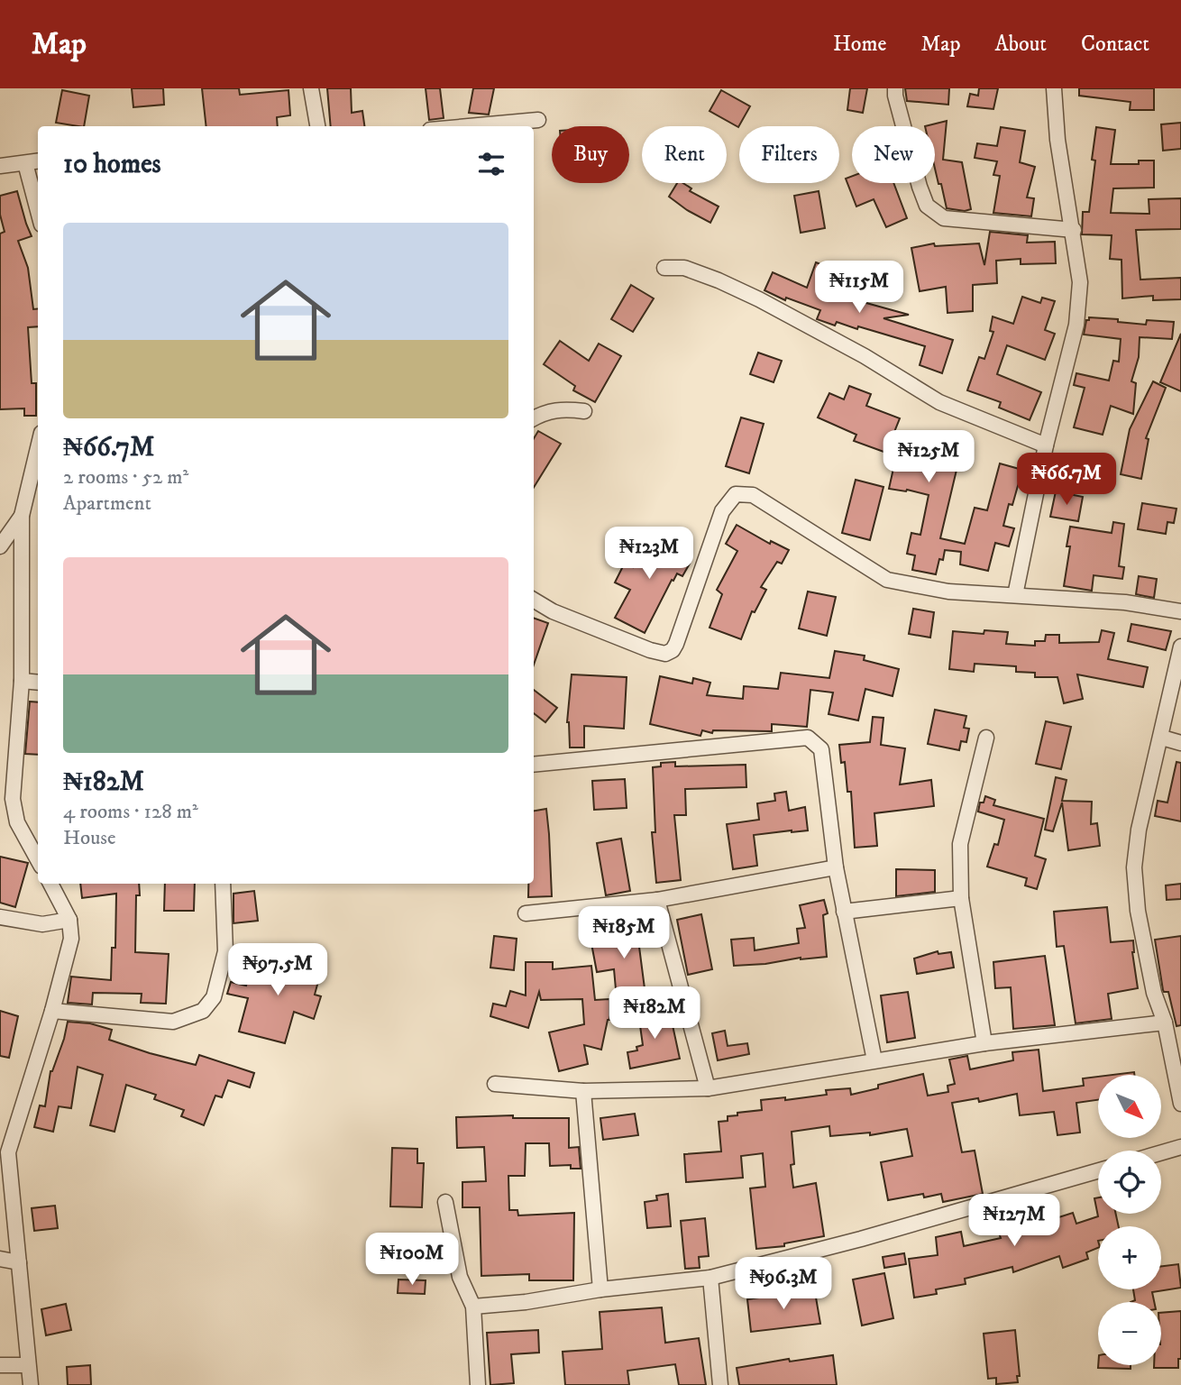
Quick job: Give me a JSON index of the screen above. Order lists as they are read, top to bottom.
{
  "north": "bottom right",
  "page": {
    "header": "Map",
    "nav": [
      "Home",
      "Map",
      "About",
      "Contact"
    ],
    "chip": [
      "Buy",
      "Rent",
      "Filters",
      "New"
    ],
    "heading": "10 homes",
    "list": [
      {
        "name": "₦66.7M",
        "note": "2 rooms · 52 m² · Apartment"
      },
      {
        "name": "₦182M",
        "note": "4 rooms · 128 m² · House"
      }
    ],
    "price": [
      "₦115M",
      "₦125M",
      "₦66.7M",
      "₦123M",
      "₦185M",
      "₦97.5M",
      "₦182M",
      "₦127M",
      "₦100M",
      "₦96.3M"
    ],
    "map_buttons": ["+", "−"]
  }
}
